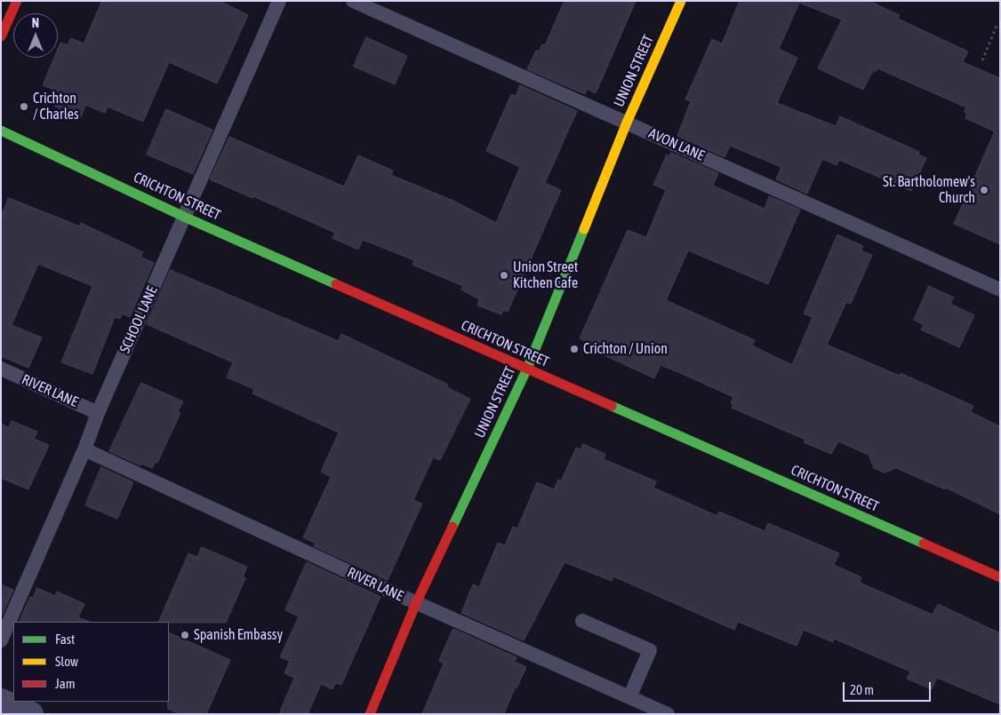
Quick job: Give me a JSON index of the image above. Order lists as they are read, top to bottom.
{
  "streets": {
    "street": ["UNION STREET", "CRICHTON STREET"],
    "lane": ["AVON LANE", "SCHOOL LANE", "RIVER LANE"]
  },
  "crossings": [
    ["UNION STREET", "AVON LANE"],
    ["UNION STREET", "CRICHTON STREET"],
    ["UNION STREET", "RIVER LANE"],
    ["CRICHTON STREET", "SCHOOL LANE"],
    ["SCHOOL LANE", "RIVER LANE"]
  ],
  "places": [
    "Crichton / Charles",
    "St. Bartholomew's Church",
    "Union Street Kitchen Cafe",
    "Crichton / Union",
    "Spanish Embassy"
  ],
  "legend": ["Fast", "Slow", "Jam"],
  "scale_bar": "20 m",
  "north": "top"
}
